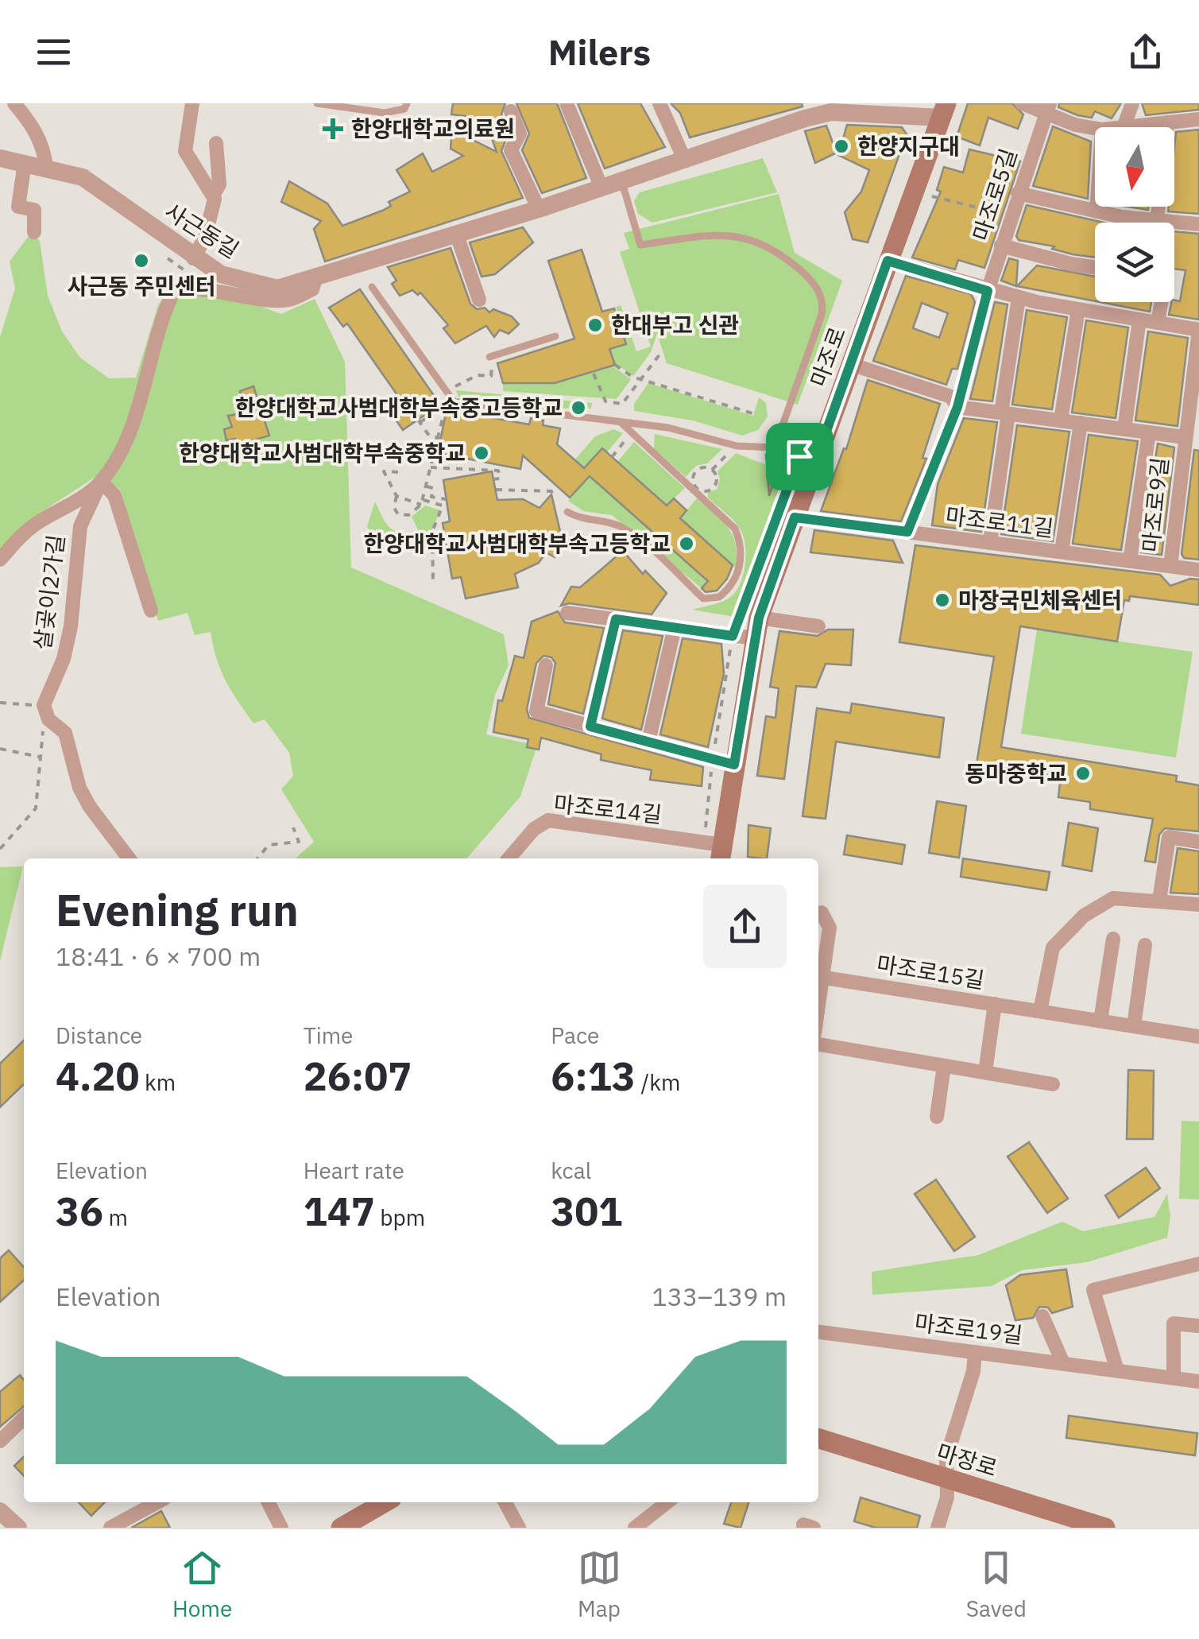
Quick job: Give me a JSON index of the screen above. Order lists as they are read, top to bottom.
{
  "streets": {
    "main road": ["마조로", "마장로"],
    "street": [
      "마조로5길",
      "사근동길",
      "마조로9길",
      "마조로11길",
      "살곶이2가길",
      "마조로14길",
      "마조로15길",
      "마조로19길"
    ]
  },
  "crossings": [
    ["마조로5길", "마조로9길"],
    ["사근동길", "마조로"],
    ["사근동길", "살곶이2가길"],
    ["마조로", "마조로9길"],
    ["마조로", "마조로11길"],
    ["마조로", "마조로14길"],
    ["마조로9길", "마조로11길"]
  ],
  "places": {
    "health": ["한양대학교의료원"],
    "other": [
      "한양지구대",
      "사근동 주민센터",
      "한대부고 신관",
      "한양대학교사범대학부속중고등학교",
      "한양대학교사범대학부속중학교",
      "한양대학교사범대학부속고등학교",
      "마장국민체육센터",
      "동마중학교"
    ]
  },
  "north": "bottom",
  "page": {
    "header": "Milers",
    "heading": ["Evening run", "18:41 · 6 × 700 m"],
    "stats": [
      ["Distance", "4.20 km"],
      ["Time", "26:07"],
      ["Pace", "6:13 /km"],
      ["Elevation", "36 m"],
      ["Heart rate", "147 bpm"],
      ["kcal", "301"]
    ],
    "chart": ["Elevation", "133–139 m"],
    "tabs": ["Home", "Map", "Saved"]
  }
}
